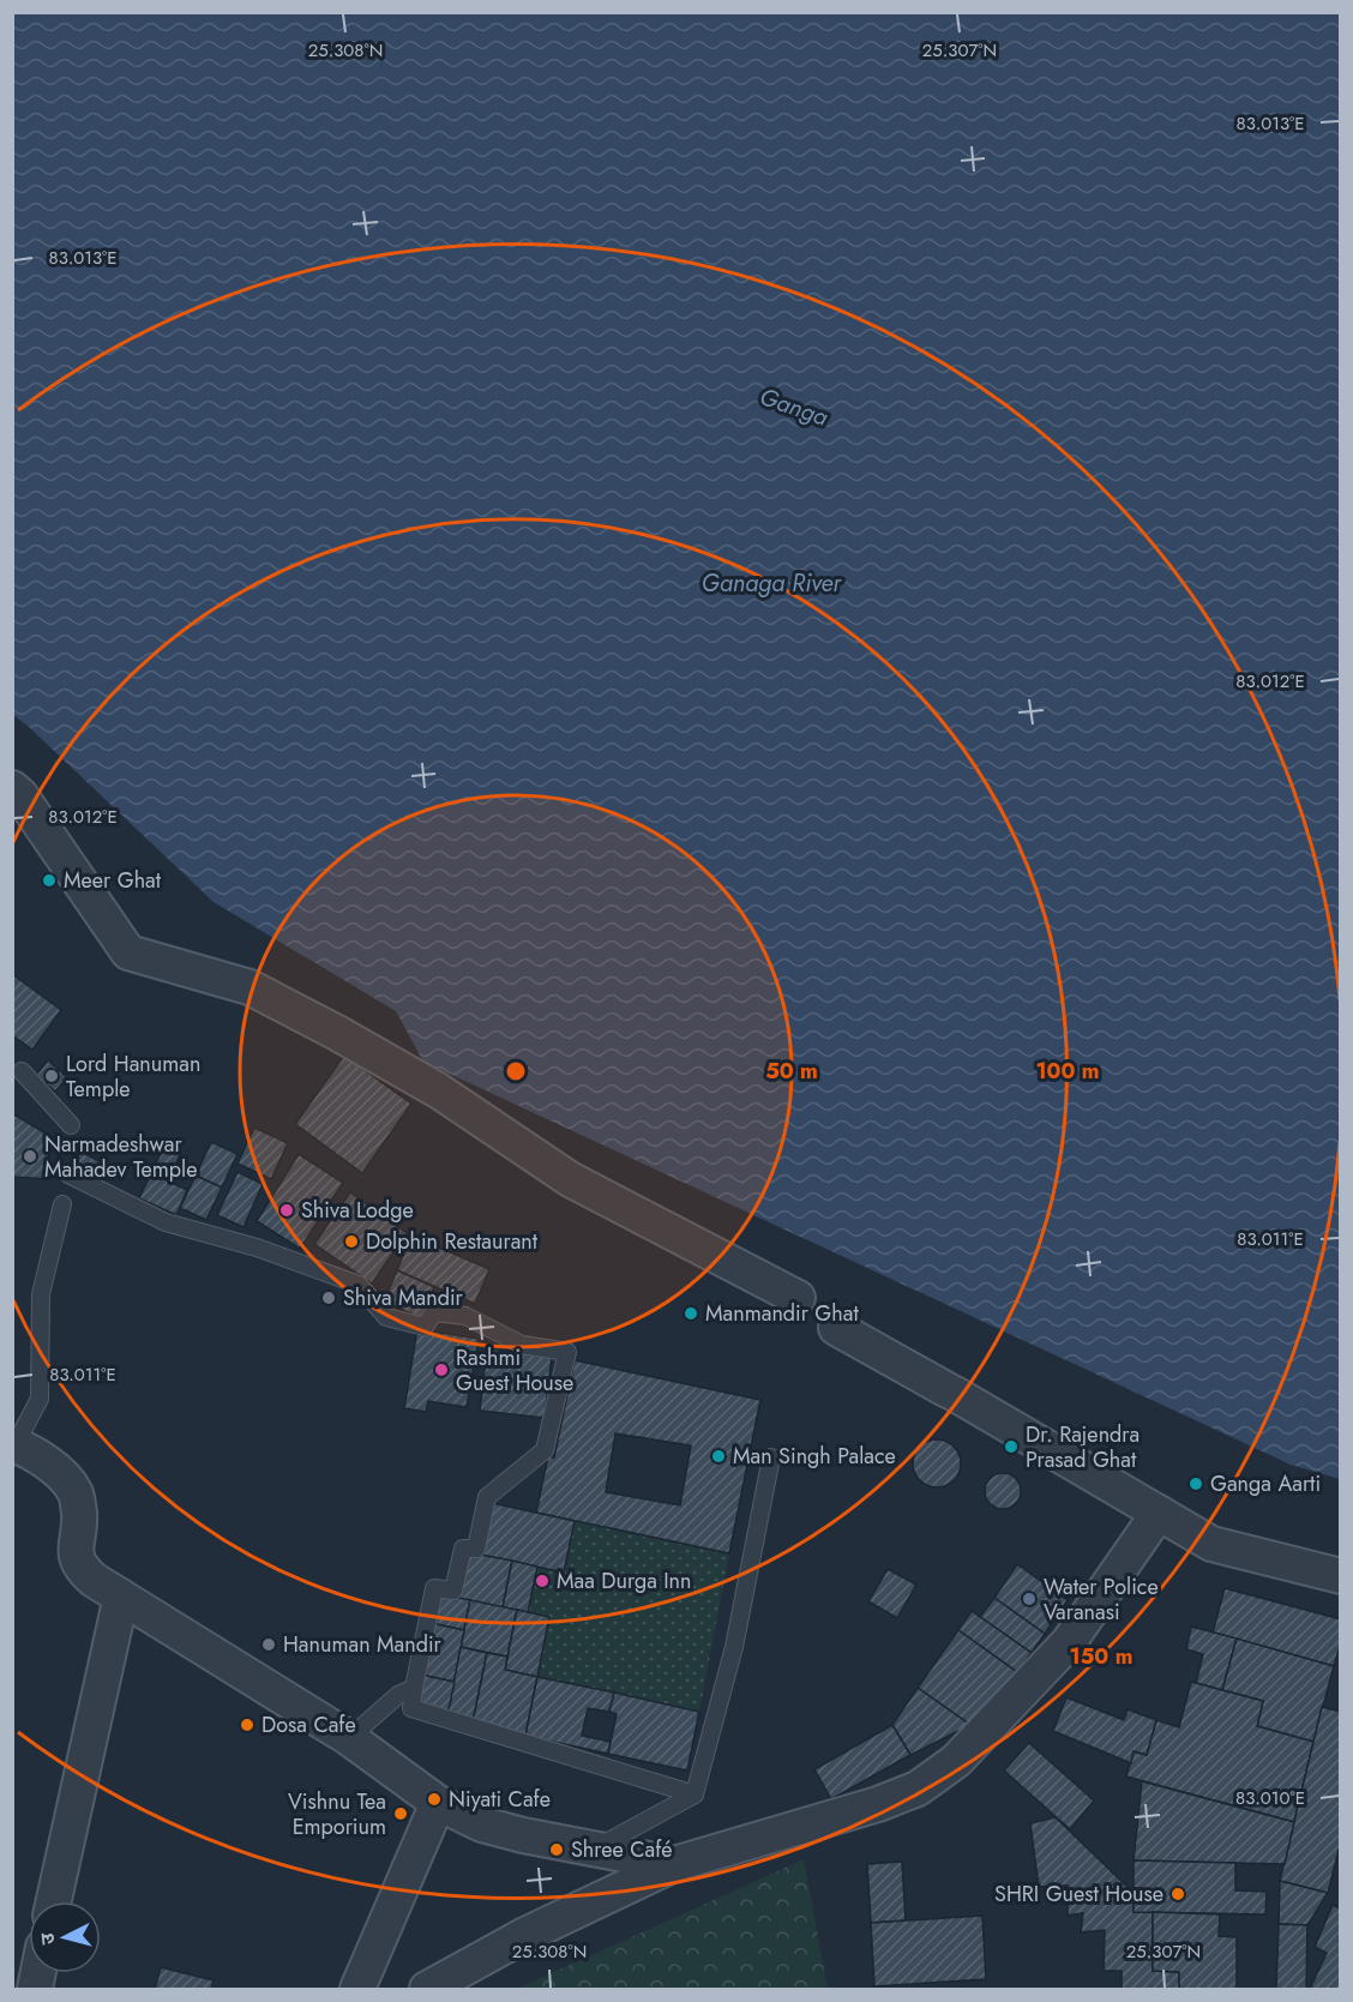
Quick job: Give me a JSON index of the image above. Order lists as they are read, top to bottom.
{
  "water": ["Ganga", "Ganaga River"],
  "places": [
    "Meer Ghat",
    "Lord Hanuman Temple",
    "Narmadeshwar Mahadev Temple",
    "Shiva Lodge",
    "Dolphin Restaurant",
    "Shiva Mandir",
    "Manmandir Ghat",
    "Rashmi Guest House",
    "Dr. Rajendra Prasad Ghat",
    "Man Singh Palace",
    "Ganga Aarti",
    "Maa Durga Inn",
    "Water Police Varanasi",
    "Hanuman Mandir",
    "Dosa Cafe",
    "Niyati Cafe",
    "Vishnu Tea Emporium",
    "Shree Café",
    "SHRI Guest House"
  ],
  "north": "left",
  "coordinates": [
    "25.308°N",
    "25.307°N",
    "83.013°E",
    "83.012°E",
    "83.011°E",
    "83.010°E"
  ],
  "rings": ["50 m", "100 m", "150 m"]
}
